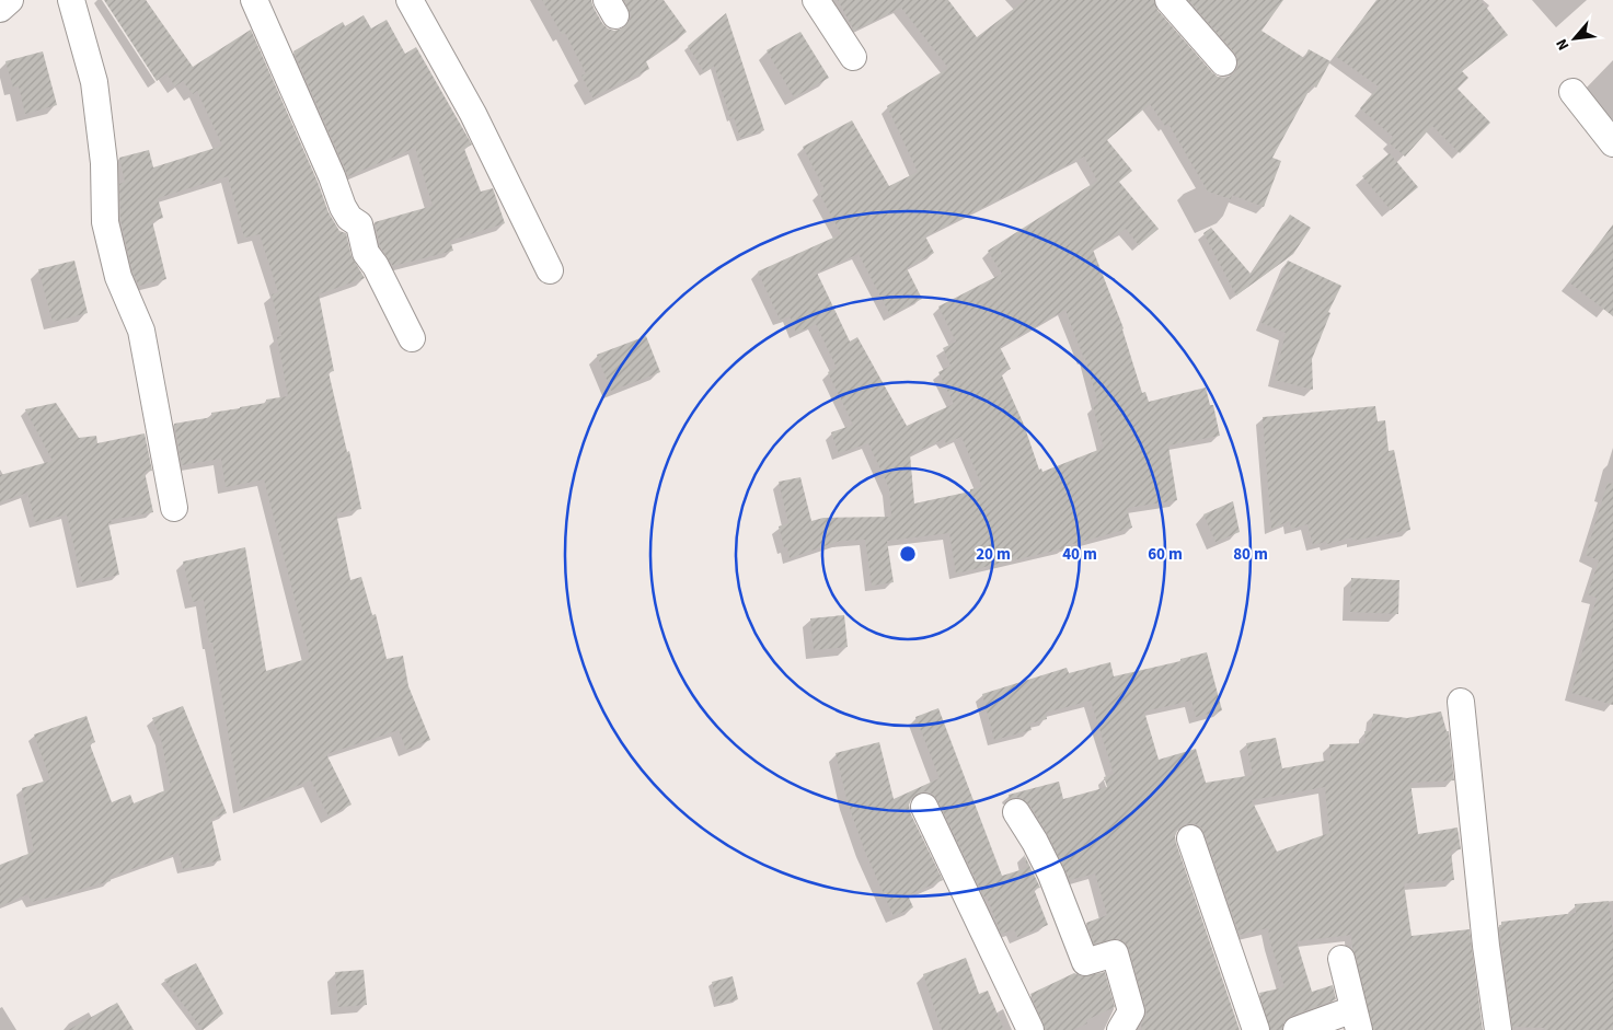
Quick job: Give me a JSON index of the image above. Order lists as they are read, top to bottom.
{
  "north": "bottom left",
  "rings": [
    "20 m",
    "40 m",
    "60 m",
    "80 m"
  ]
}
